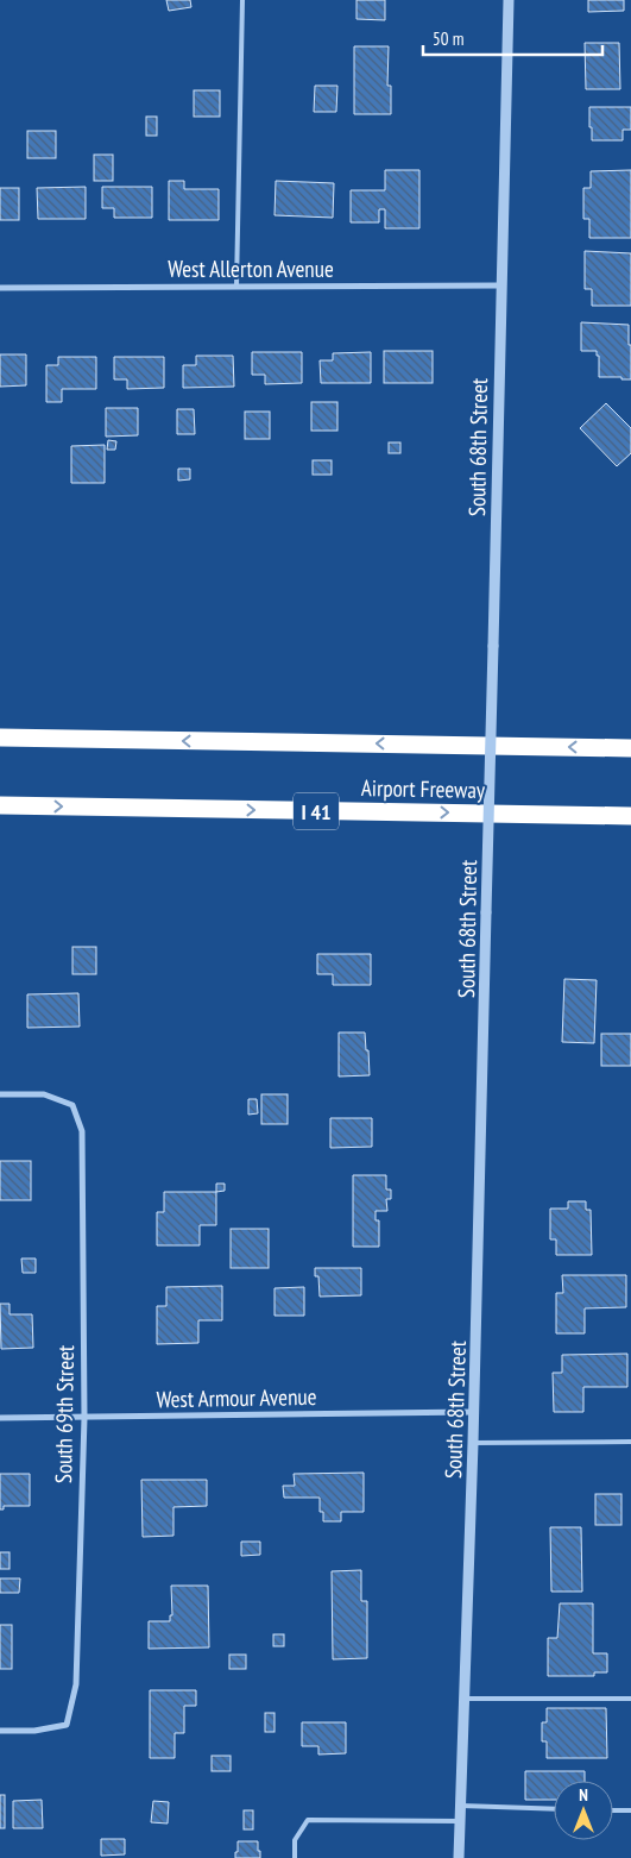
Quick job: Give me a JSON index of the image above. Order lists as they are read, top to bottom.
{
  "streets": {
    "highway": ["Airport Freeway", "I 41"],
    "street": [
      "West Allerton Avenue",
      "South 68th Street",
      "West Armour Avenue",
      "South 69th Street"
    ]
  },
  "crossings": [
    ["West Allerton Avenue", "South 68th Street"],
    ["South 68th Street", "West Armour Avenue"],
    ["West Armour Avenue", "South 69th Street"]
  ],
  "scale_bar": "50 m",
  "north": "top"
}
